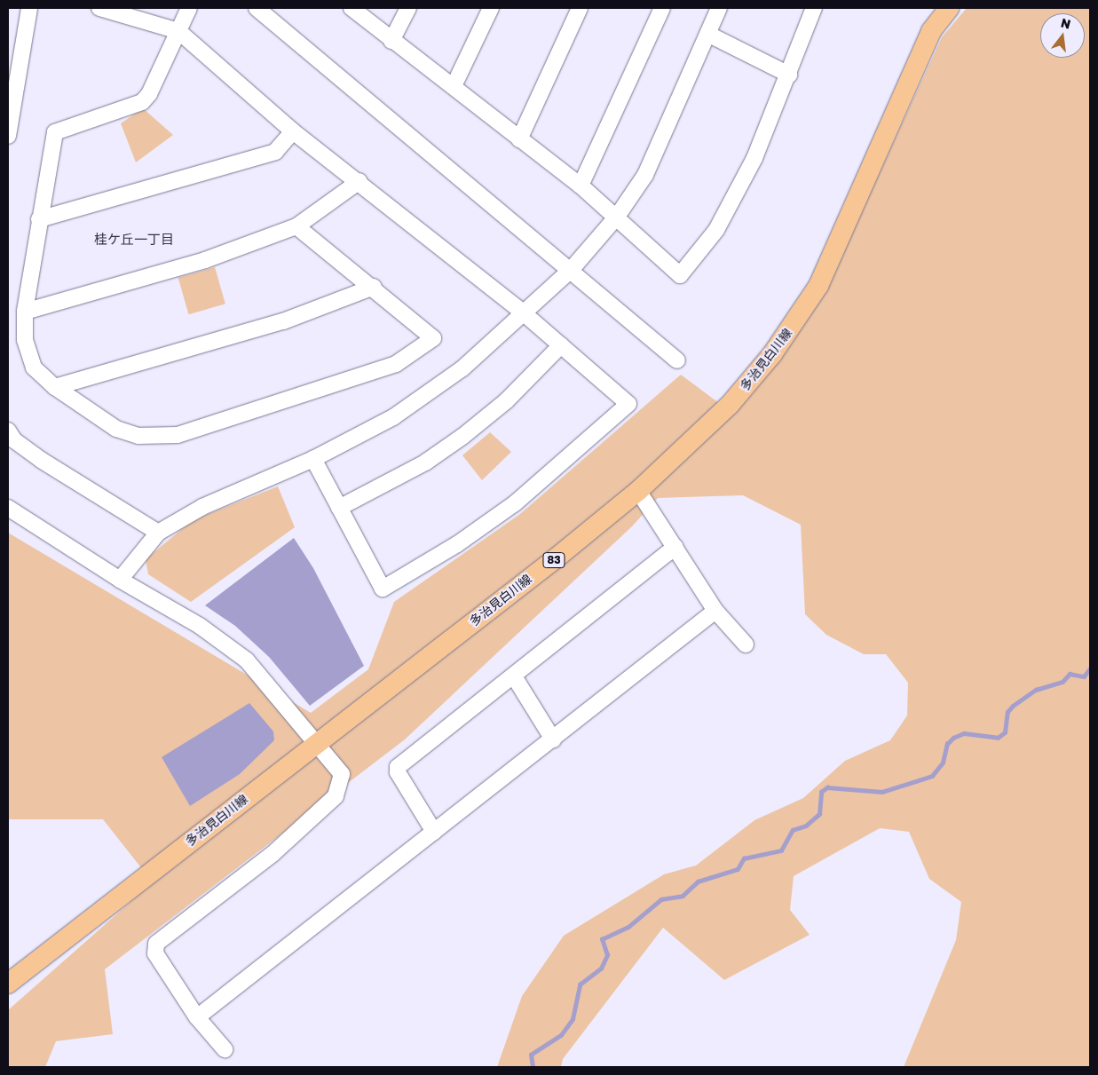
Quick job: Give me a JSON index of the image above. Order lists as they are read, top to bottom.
{
  "streets": {
    "main road": ["多治見白川線", "83"]
  },
  "districts": ["桂ケ丘一丁目"],
  "north": "top"
}
